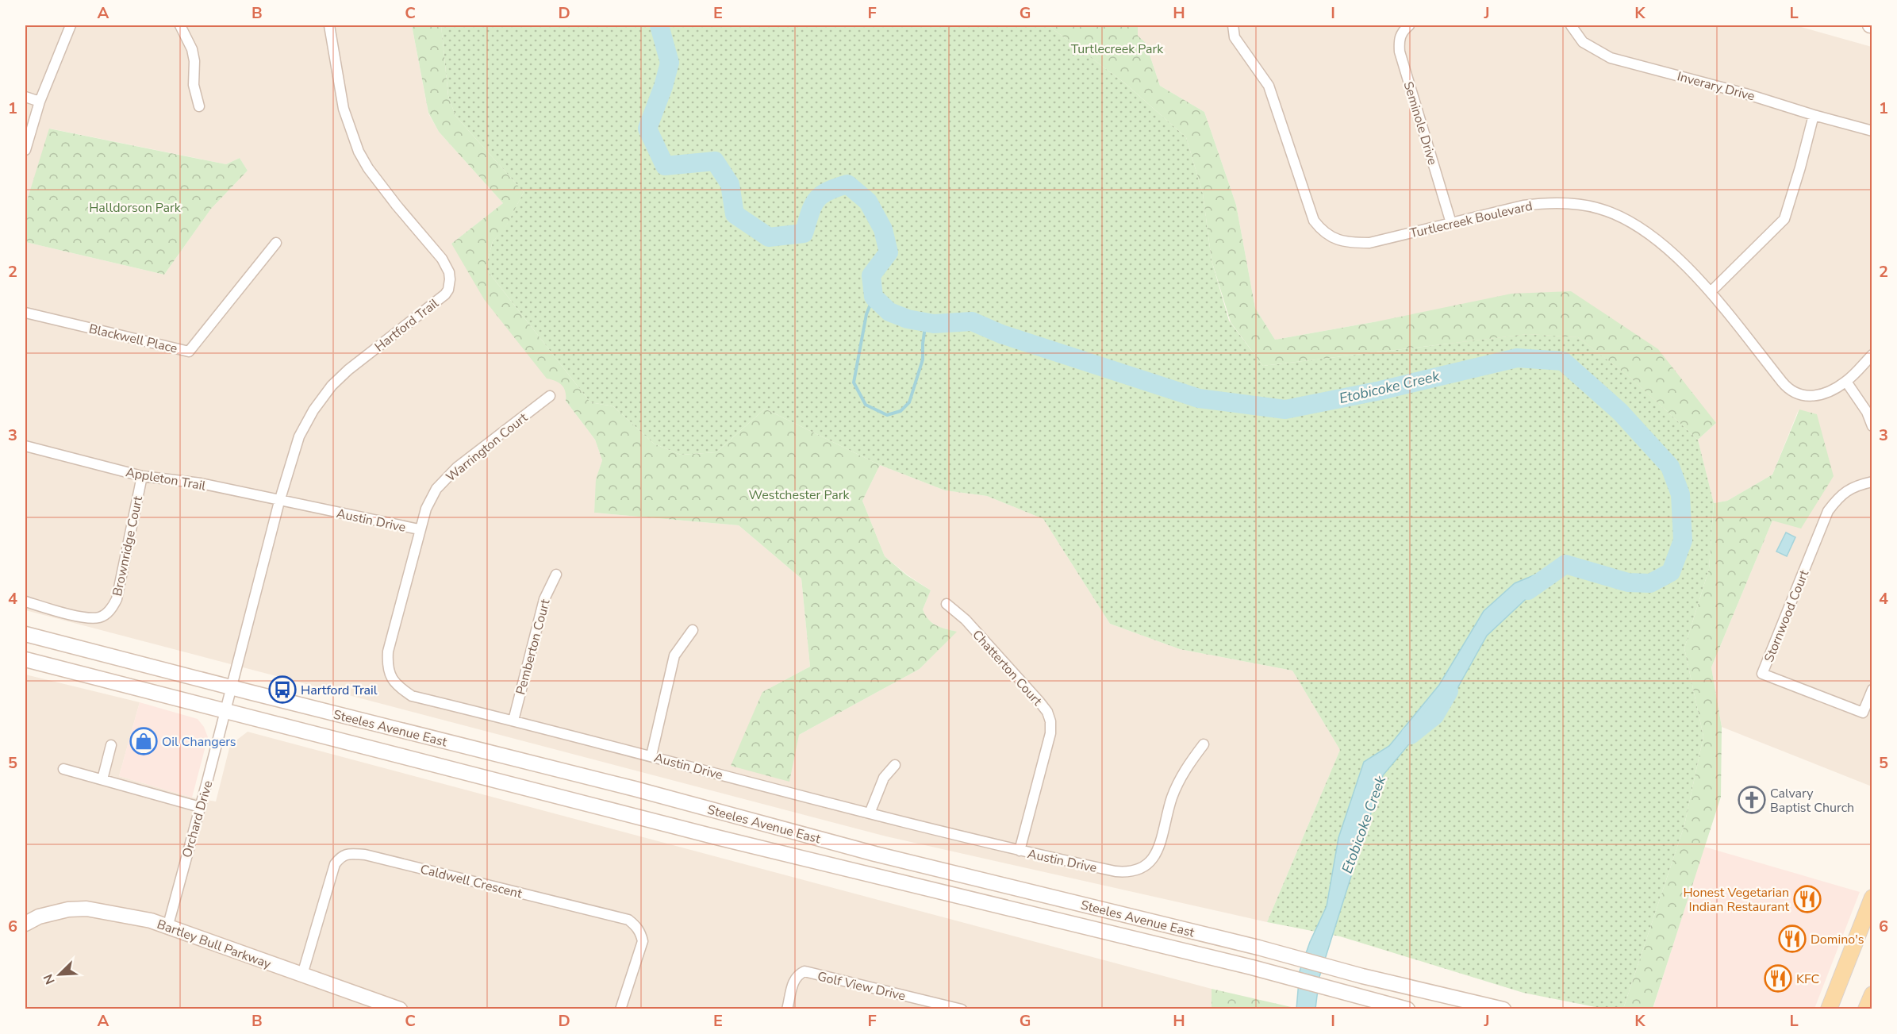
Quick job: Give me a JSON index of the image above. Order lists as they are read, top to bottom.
{
  "streets": {
    "main road": ["Steeles Avenue East", "Bartley Bull Parkway"],
    "street": [
      "Inverary Drive",
      "Seminole Drive",
      "Turtlecreek Boulevard",
      "Hartford Trail",
      "Blackwell Place",
      "Warrington Court",
      "Appleton Trail",
      "Austin Drive",
      "Brownridge Court",
      "Stornwood Court",
      "Pemberton Court",
      "Chatterton Court",
      "Orchard Drive",
      "Caldwell Crescent",
      "Golf View Drive"
    ]
  },
  "crossings": [
    ["Seminole Drive", "Turtlecreek Boulevard"],
    ["Hartford Trail", "Appleton Trail"],
    ["Hartford Trail", "Austin Drive"],
    ["Hartford Trail", "Steeles Avenue East"],
    ["Hartford Trail", "Orchard Drive"],
    ["Warrington Court", "Austin Drive"],
    ["Appleton Trail", "Austin Drive"],
    ["Appleton Trail", "Brownridge Court"],
    ["Austin Drive", "Pemberton Court"],
    ["Austin Drive", "Chatterton Court"],
    ["Steeles Avenue East", "Orchard Drive"],
    ["Orchard Drive", "Bartley Bull Parkway"],
    ["Caldwell Crescent", "Bartley Bull Parkway"]
  ],
  "water": ["Etobicoke Creek"],
  "parks": ["Turtlecreek Park", "Halldorson Park", "Westchester Park"],
  "places": {
    "bus stop": ["Hartford Trail"],
    "shop": ["Oil Changers"],
    "church": ["Calvary Baptist Church"],
    "restaurant": ["Honest Vegetarian Indian Restaurant", "Domino's", "KFC"]
  },
  "north": "bottom left",
  "grid": {
    "columns": [
      "A",
      "B",
      "C",
      "D",
      "E",
      "F",
      "G",
      "H",
      "I",
      "J",
      "K",
      "L"
    ],
    "rows": [
      "1",
      "2",
      "3",
      "4",
      "5",
      "6"
    ]
  }
}
